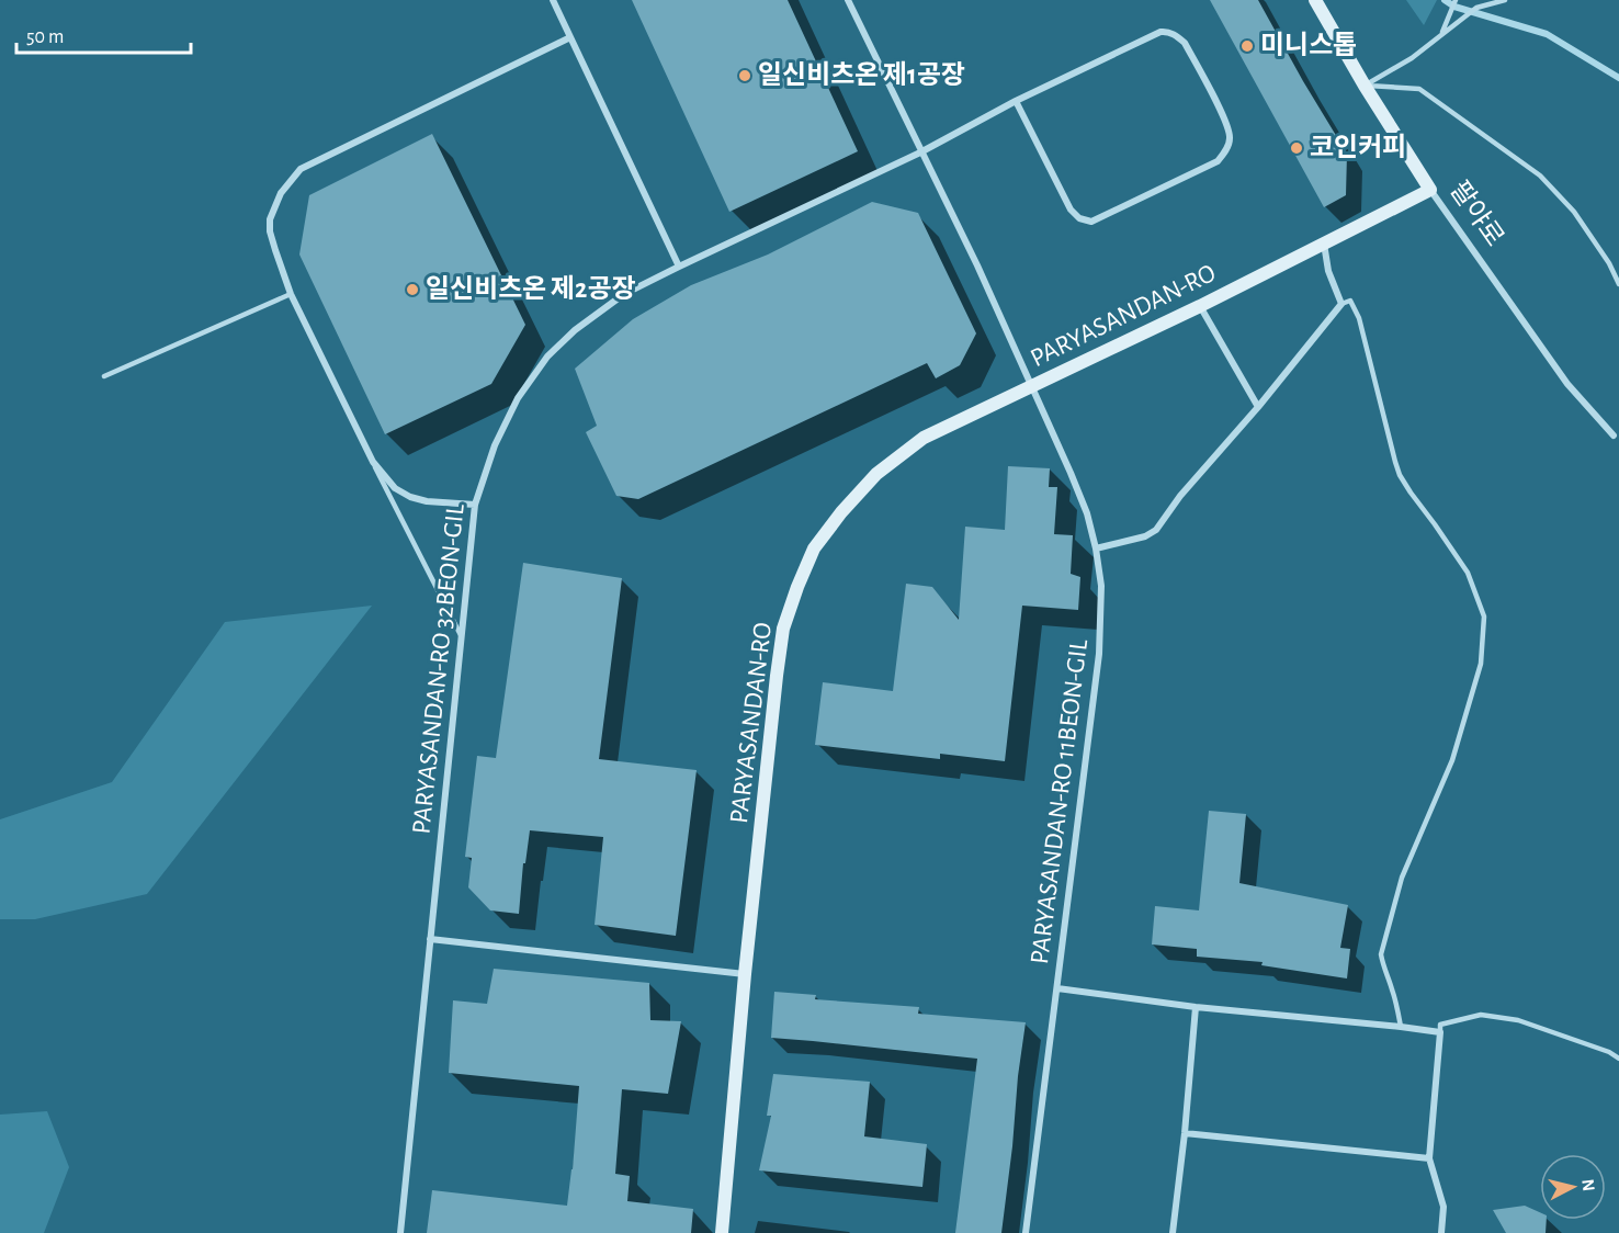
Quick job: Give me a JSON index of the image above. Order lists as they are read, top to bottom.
{
  "streets": {
    "street": [
      "팔야로",
      "PARYASANDAN-RO",
      "PARYASANDAN-RO 32BEON-GIL",
      "PARYASANDAN-RO 11BEON-GIL"
    ]
  },
  "crossings": [
    ["팔야로", "PARYASANDAN-RO"],
    ["PARYASANDAN-RO", "PARYASANDAN-RO 11BEON-GIL"],
    ["PARYASANDAN-RO 32BEON-GIL", "PARYASANDAN-RO 11BEON-GIL"]
  ],
  "places": [
    "미니스톱",
    "일신비츠온 제1공장",
    "코인커피",
    "일신비츠온 제2공장"
  ],
  "scale_bar": "50 m",
  "north": "right"
}
